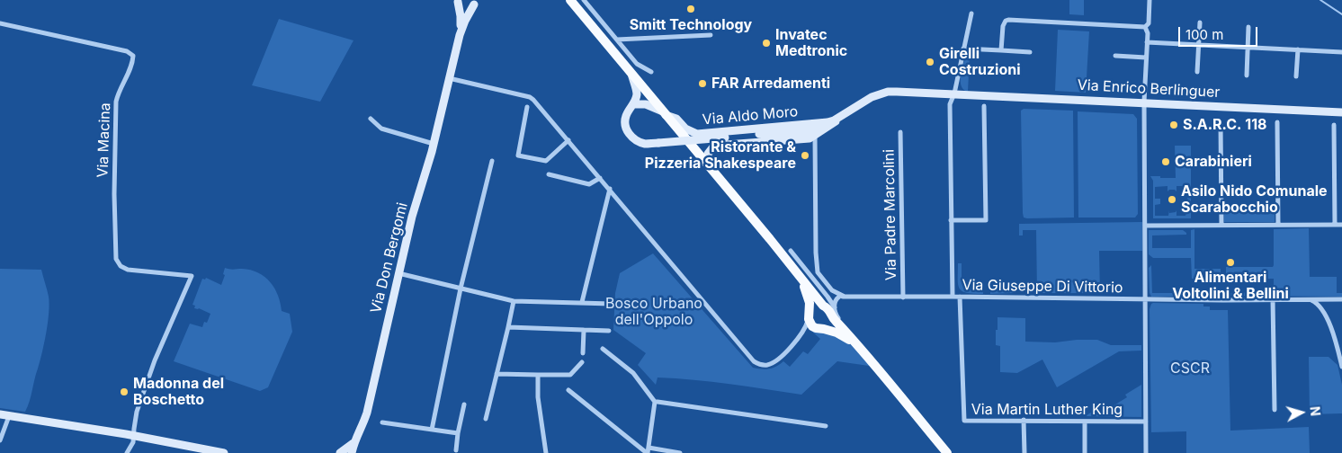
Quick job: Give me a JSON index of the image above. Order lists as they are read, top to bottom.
{
  "streets": {
    "street": [
      "Via Enrico Berlinguer",
      "Via Aldo Moro",
      "Via Macina",
      "Via Padre Marcolini",
      "Via Don Bergomi",
      "Via Giuseppe Di Vittorio",
      "Via Martin Luther King"
    ]
  },
  "crossings": [
    ["Via Enrico Berlinguer", "Via Aldo Moro"],
    ["Via Enrico Berlinguer", "Via Giuseppe Di Vittorio"],
    ["Via Aldo Moro", "Via Giuseppe Di Vittorio"],
    ["Via Giuseppe Di Vittorio", "Via Martin Luther King"]
  ],
  "parks": ["Bosco Urbano dell'Oppolo", "CSCR"],
  "places": [
    "Smitt Technology",
    "Invatec Medtronic",
    "Girelli Costruzioni",
    "FAR Arredamenti",
    "S.A.R.C. 118",
    "Ristorante & Pizzeria Shakespeare",
    "Carabinieri",
    "Asilo Nido Comunale Scarabocchio",
    "Alimentari Voltolini & Bellini",
    "Madonna del Boschetto"
  ],
  "scale_bar": "100 m",
  "north": "right"
}
